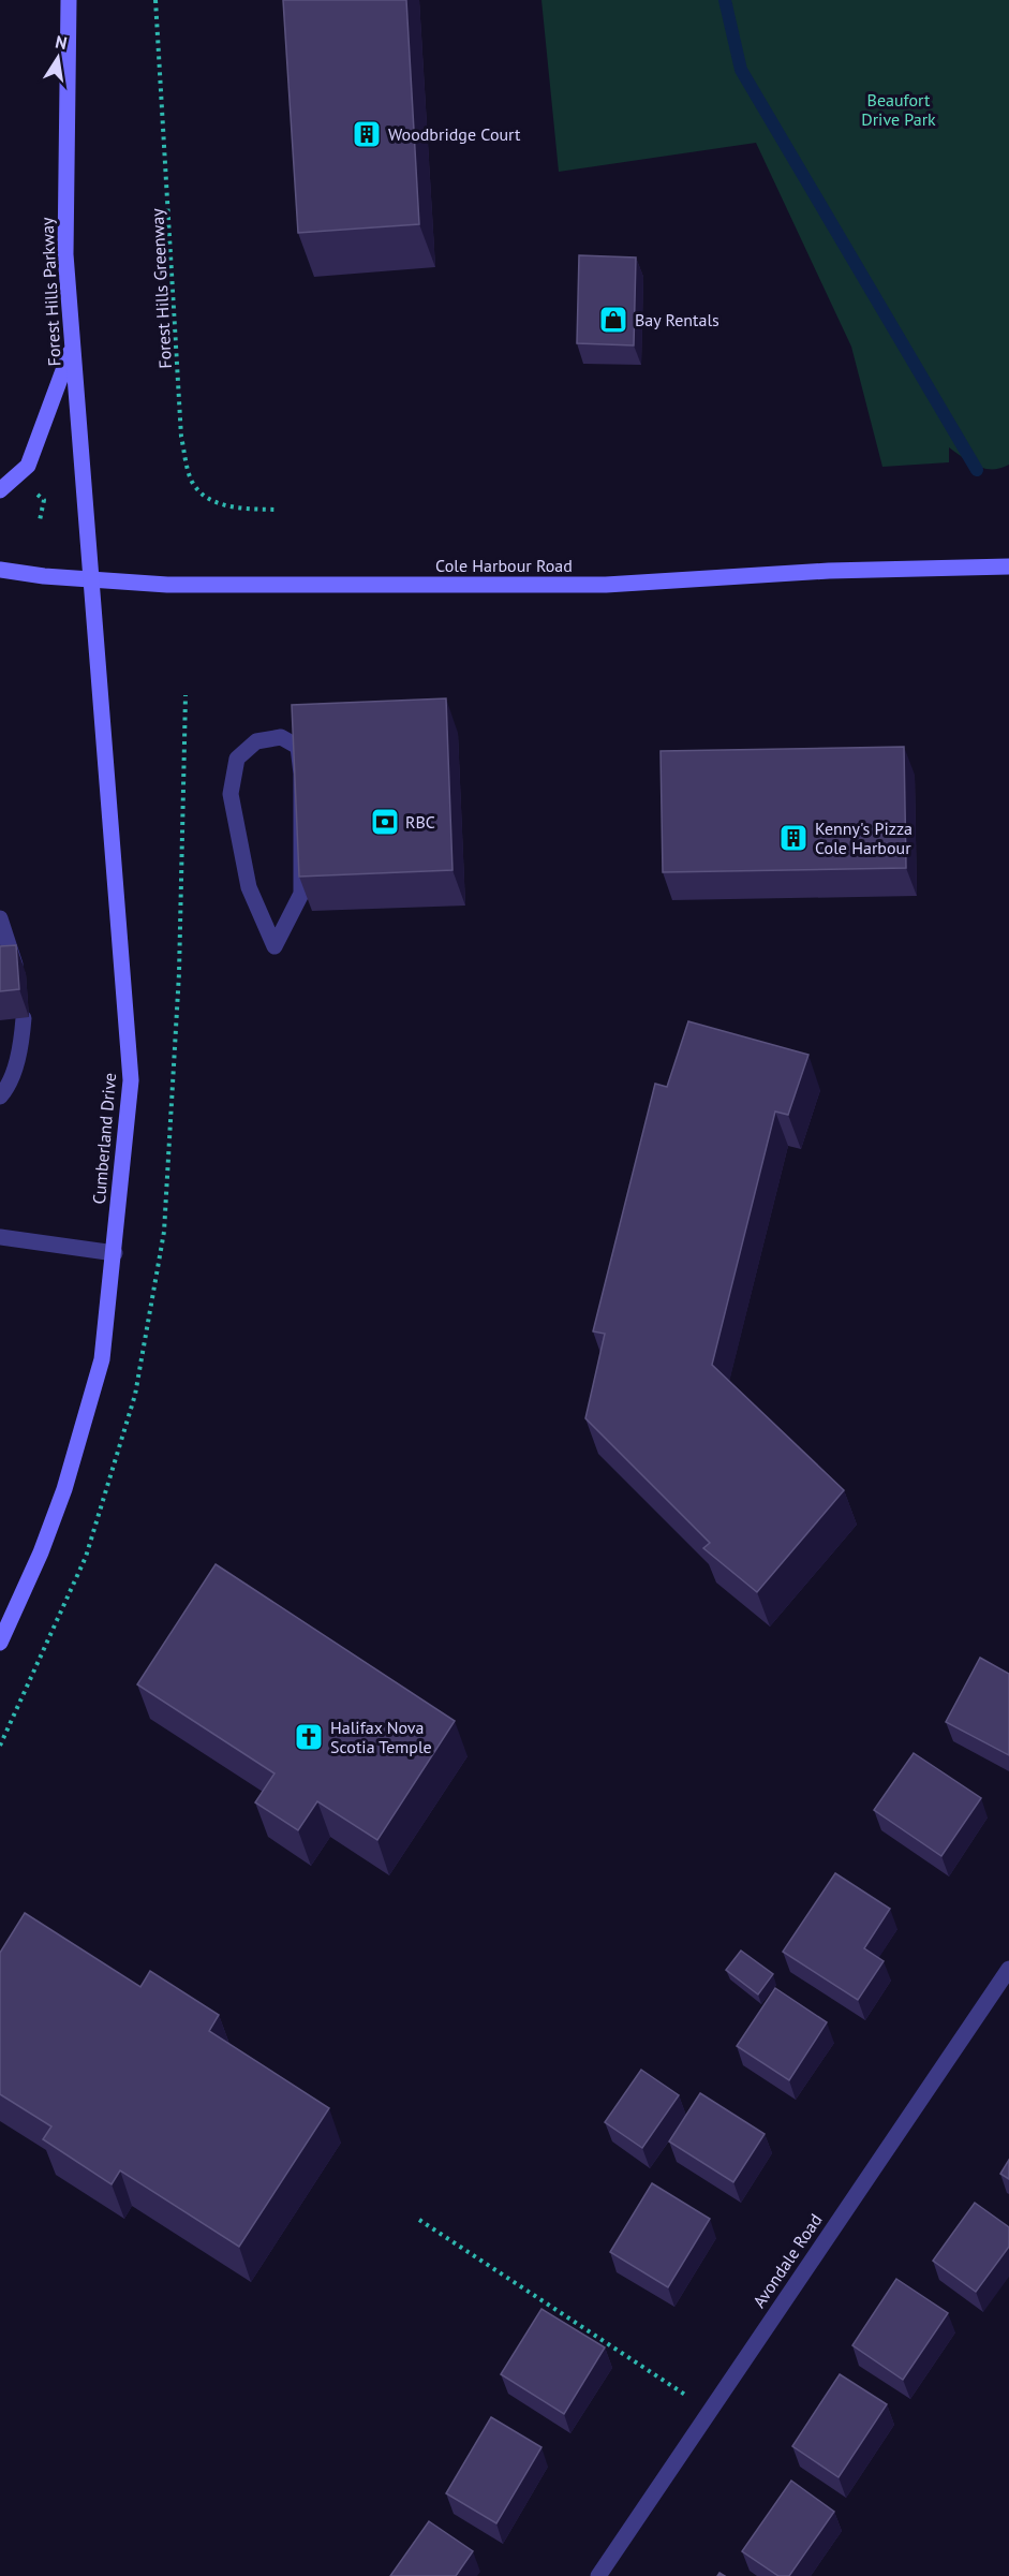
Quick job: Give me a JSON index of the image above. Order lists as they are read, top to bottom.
{
  "streets": {
    "main road": ["Forest Hills Parkway", "Cole Harbour Road", "Cumberland Drive"],
    "street": ["Avondale Road"],
    "path": ["Forest Hills Greenway"]
  },
  "crossings": [
    ["Forest Hills Parkway", "Cole Harbour Road"],
    ["Forest Hills Parkway", "Cumberland Drive"],
    ["Cole Harbour Road", "Cumberland Drive"]
  ],
  "parks": ["Beaufort Drive Park"],
  "places": {
    "building": ["Woodbridge Court", "Kenny's Pizza Cole Harbour"],
    "shop": ["Bay Rentals"],
    "bank": ["RBC"],
    "church": ["Halifax Nova Scotia Temple"]
  },
  "north": "top"
}
